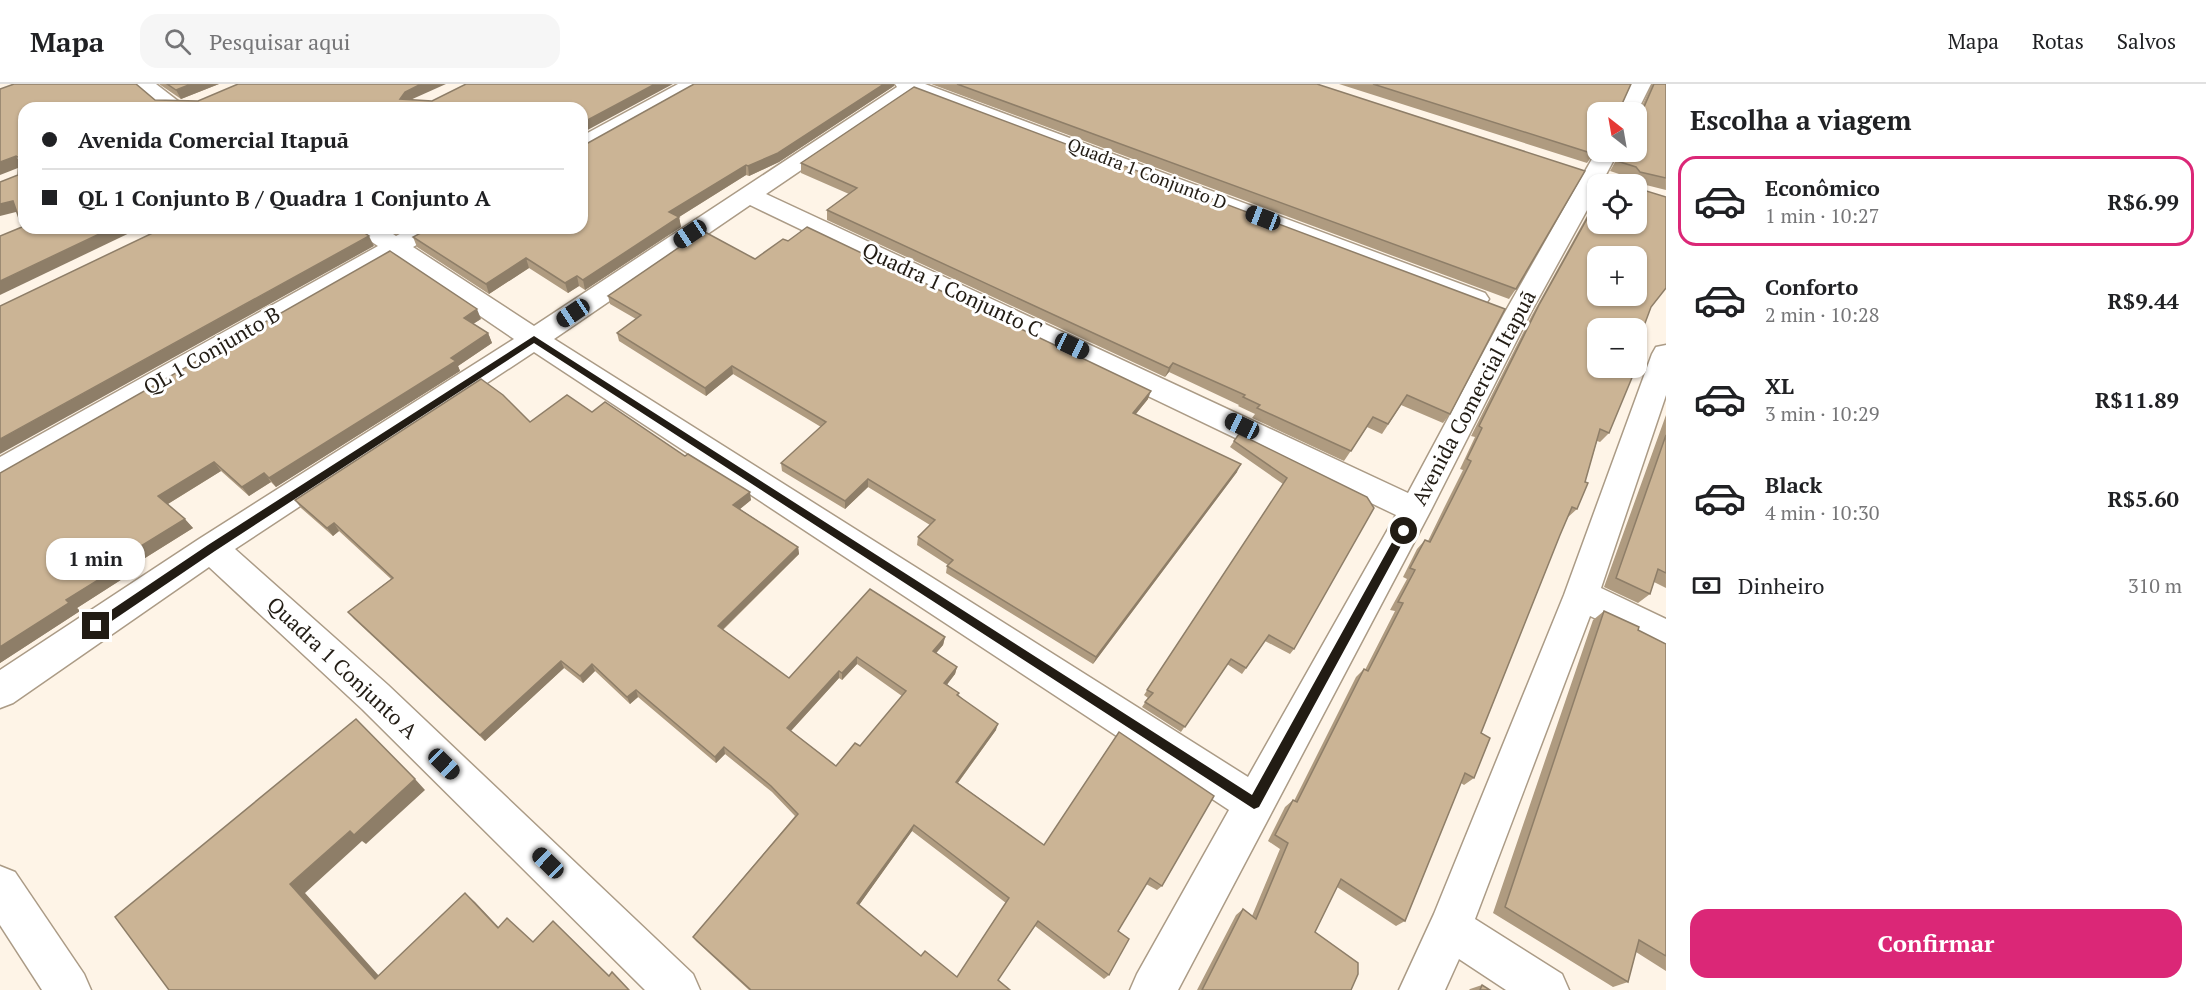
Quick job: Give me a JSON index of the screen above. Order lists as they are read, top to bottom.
{
  "streets": {
    "street": [
      "Quadra 1 Conjunto D",
      "Quadra 1 Conjunto C",
      "QL 1 Conjunto B",
      "Avenida Comercial Itapuã",
      "Quadra 1 Conjunto A"
    ]
  },
  "crossings": [
    ["Quadra 1 Conjunto D", "Avenida Comercial Itapuã"],
    ["Quadra 1 Conjunto C", "Avenida Comercial Itapuã"]
  ],
  "north": "top left",
  "page": {
    "header": "Mapa",
    "search": "Pesquisar aqui",
    "nav": ["Mapa", "Rotas", "Salvos"],
    "heading": "Escolha a viagem",
    "map_buttons": ["+", "−"],
    "banner": ["Avenida Comercial Itapuã", "QL 1 Conjunto B / Quadra 1 Conjunto A"],
    "list": [
      {
        "name": "Econômico",
        "note": "1 min · 10:27",
        "value": "R$6.99"
      },
      {
        "name": "Conforto",
        "note": "2 min · 10:28",
        "value": "R$9.44"
      },
      {
        "name": "XL",
        "note": "3 min · 10:29",
        "value": "R$11.89"
      },
      {
        "name": "Black",
        "note": "4 min · 10:30",
        "value": "R$5.60"
      }
    ],
    "bubble": "1 min",
    "pay": ["Dinheiro", "310 m"],
    "buttons": "Confirmar"
  }
}
